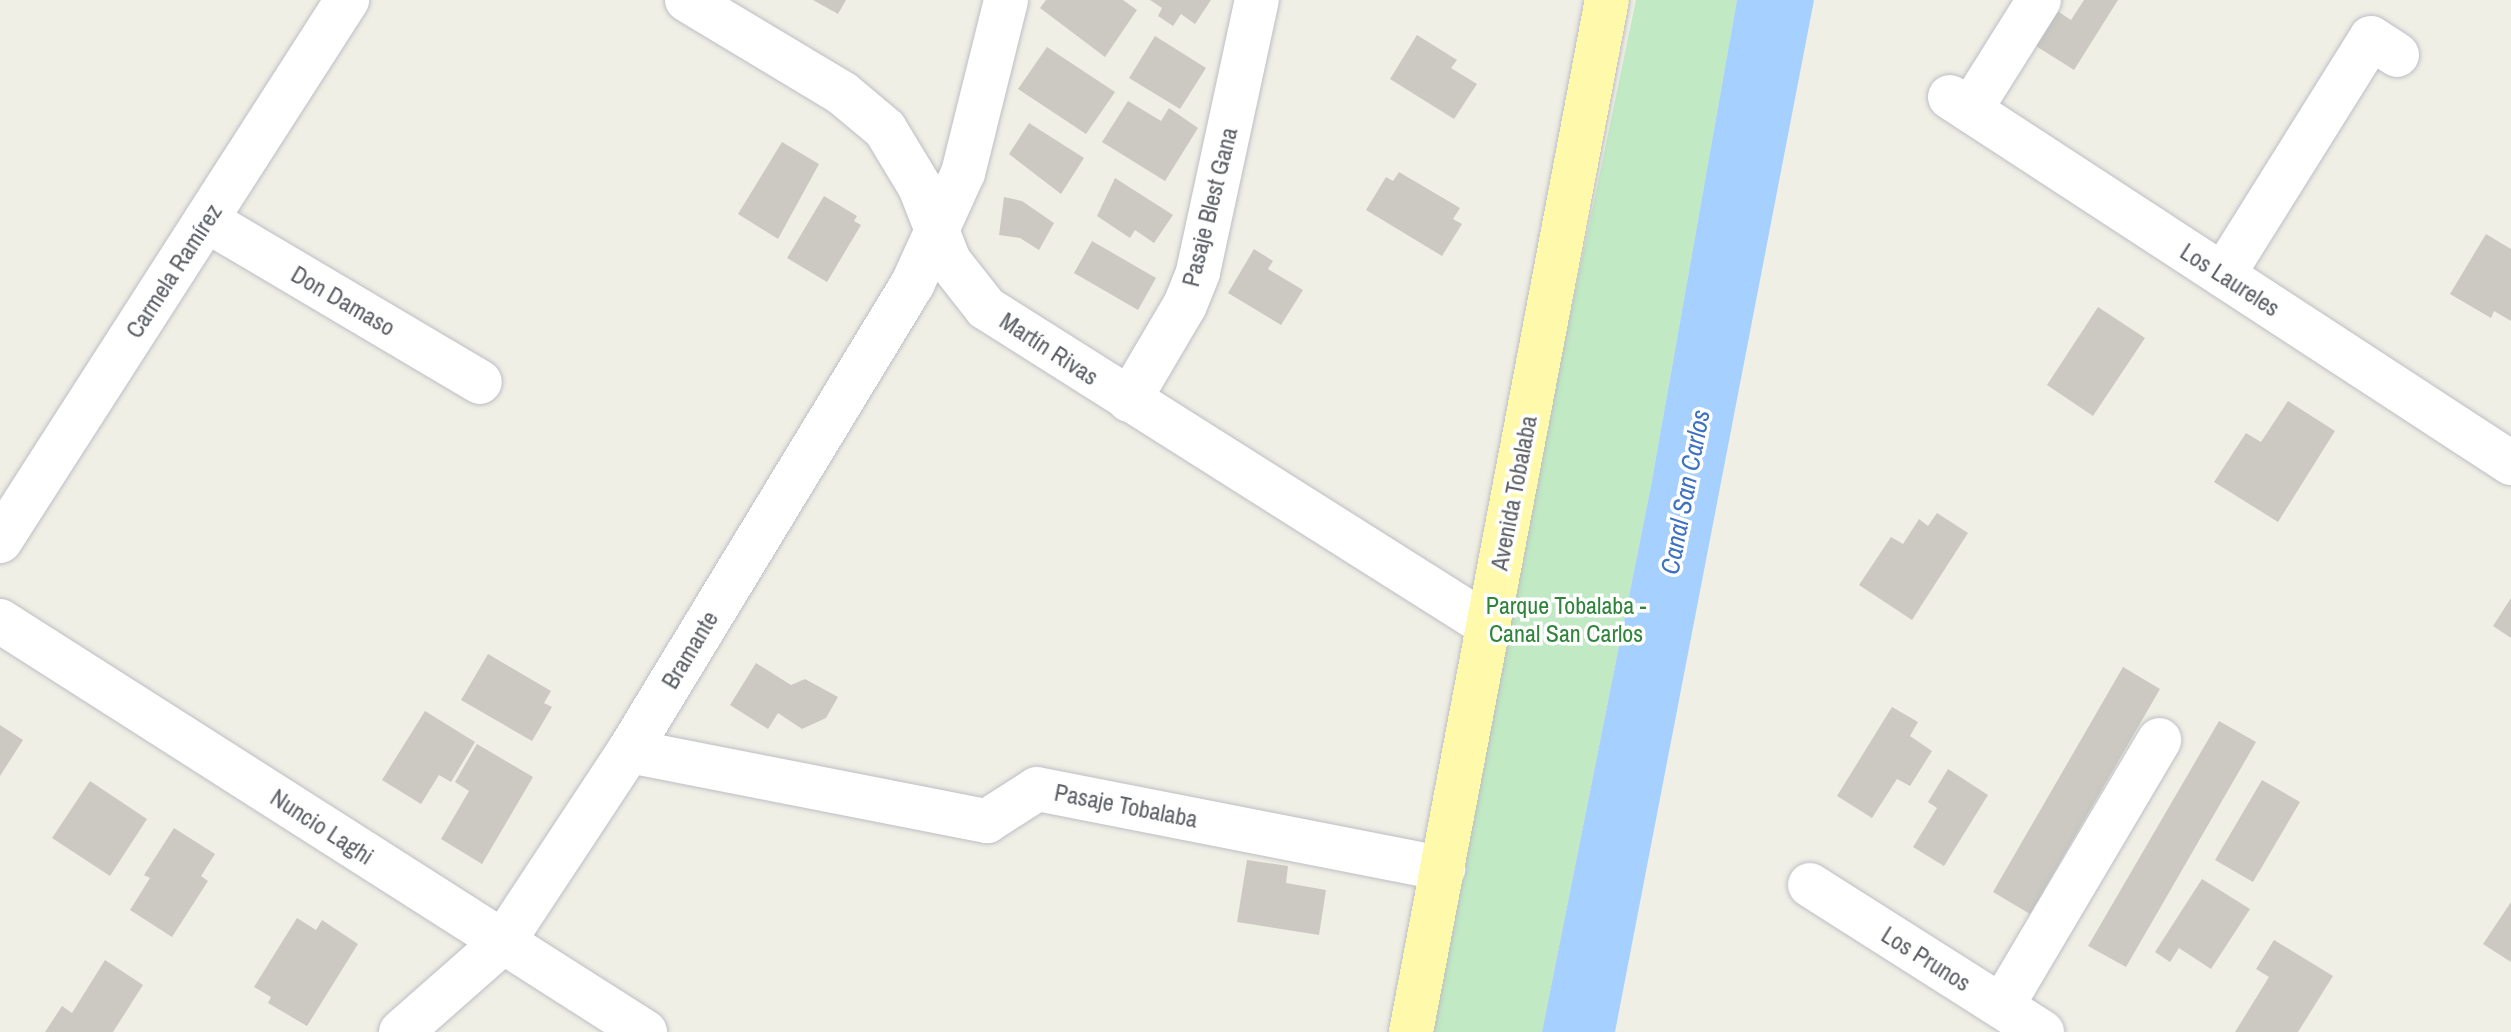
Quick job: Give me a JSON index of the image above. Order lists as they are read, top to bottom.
{
  "streets": {
    "main road": ["Avenida Tobalaba"],
    "street": [
      "Pasaje Blest Gana",
      "Carmela Ramírez",
      "Los Laureles",
      "Don Damaso",
      "Martín Rivas",
      "Bramante",
      "Pasaje Tobalaba",
      "Nuncio Laghi",
      "Los Prunos"
    ]
  },
  "crossings": [
    ["Pasaje Blest Gana", "Martín Rivas"],
    ["Carmela Ramírez", "Don Damaso"],
    ["Martín Rivas", "Avenida Tobalaba"],
    ["Martín Rivas", "Bramante"],
    ["Avenida Tobalaba", "Pasaje Tobalaba"],
    ["Bramante", "Pasaje Tobalaba"],
    ["Bramante", "Nuncio Laghi"]
  ],
  "water": ["Canal San Carlos"],
  "parks": ["Parque Tobalaba - Canal San Carlos"]
}
